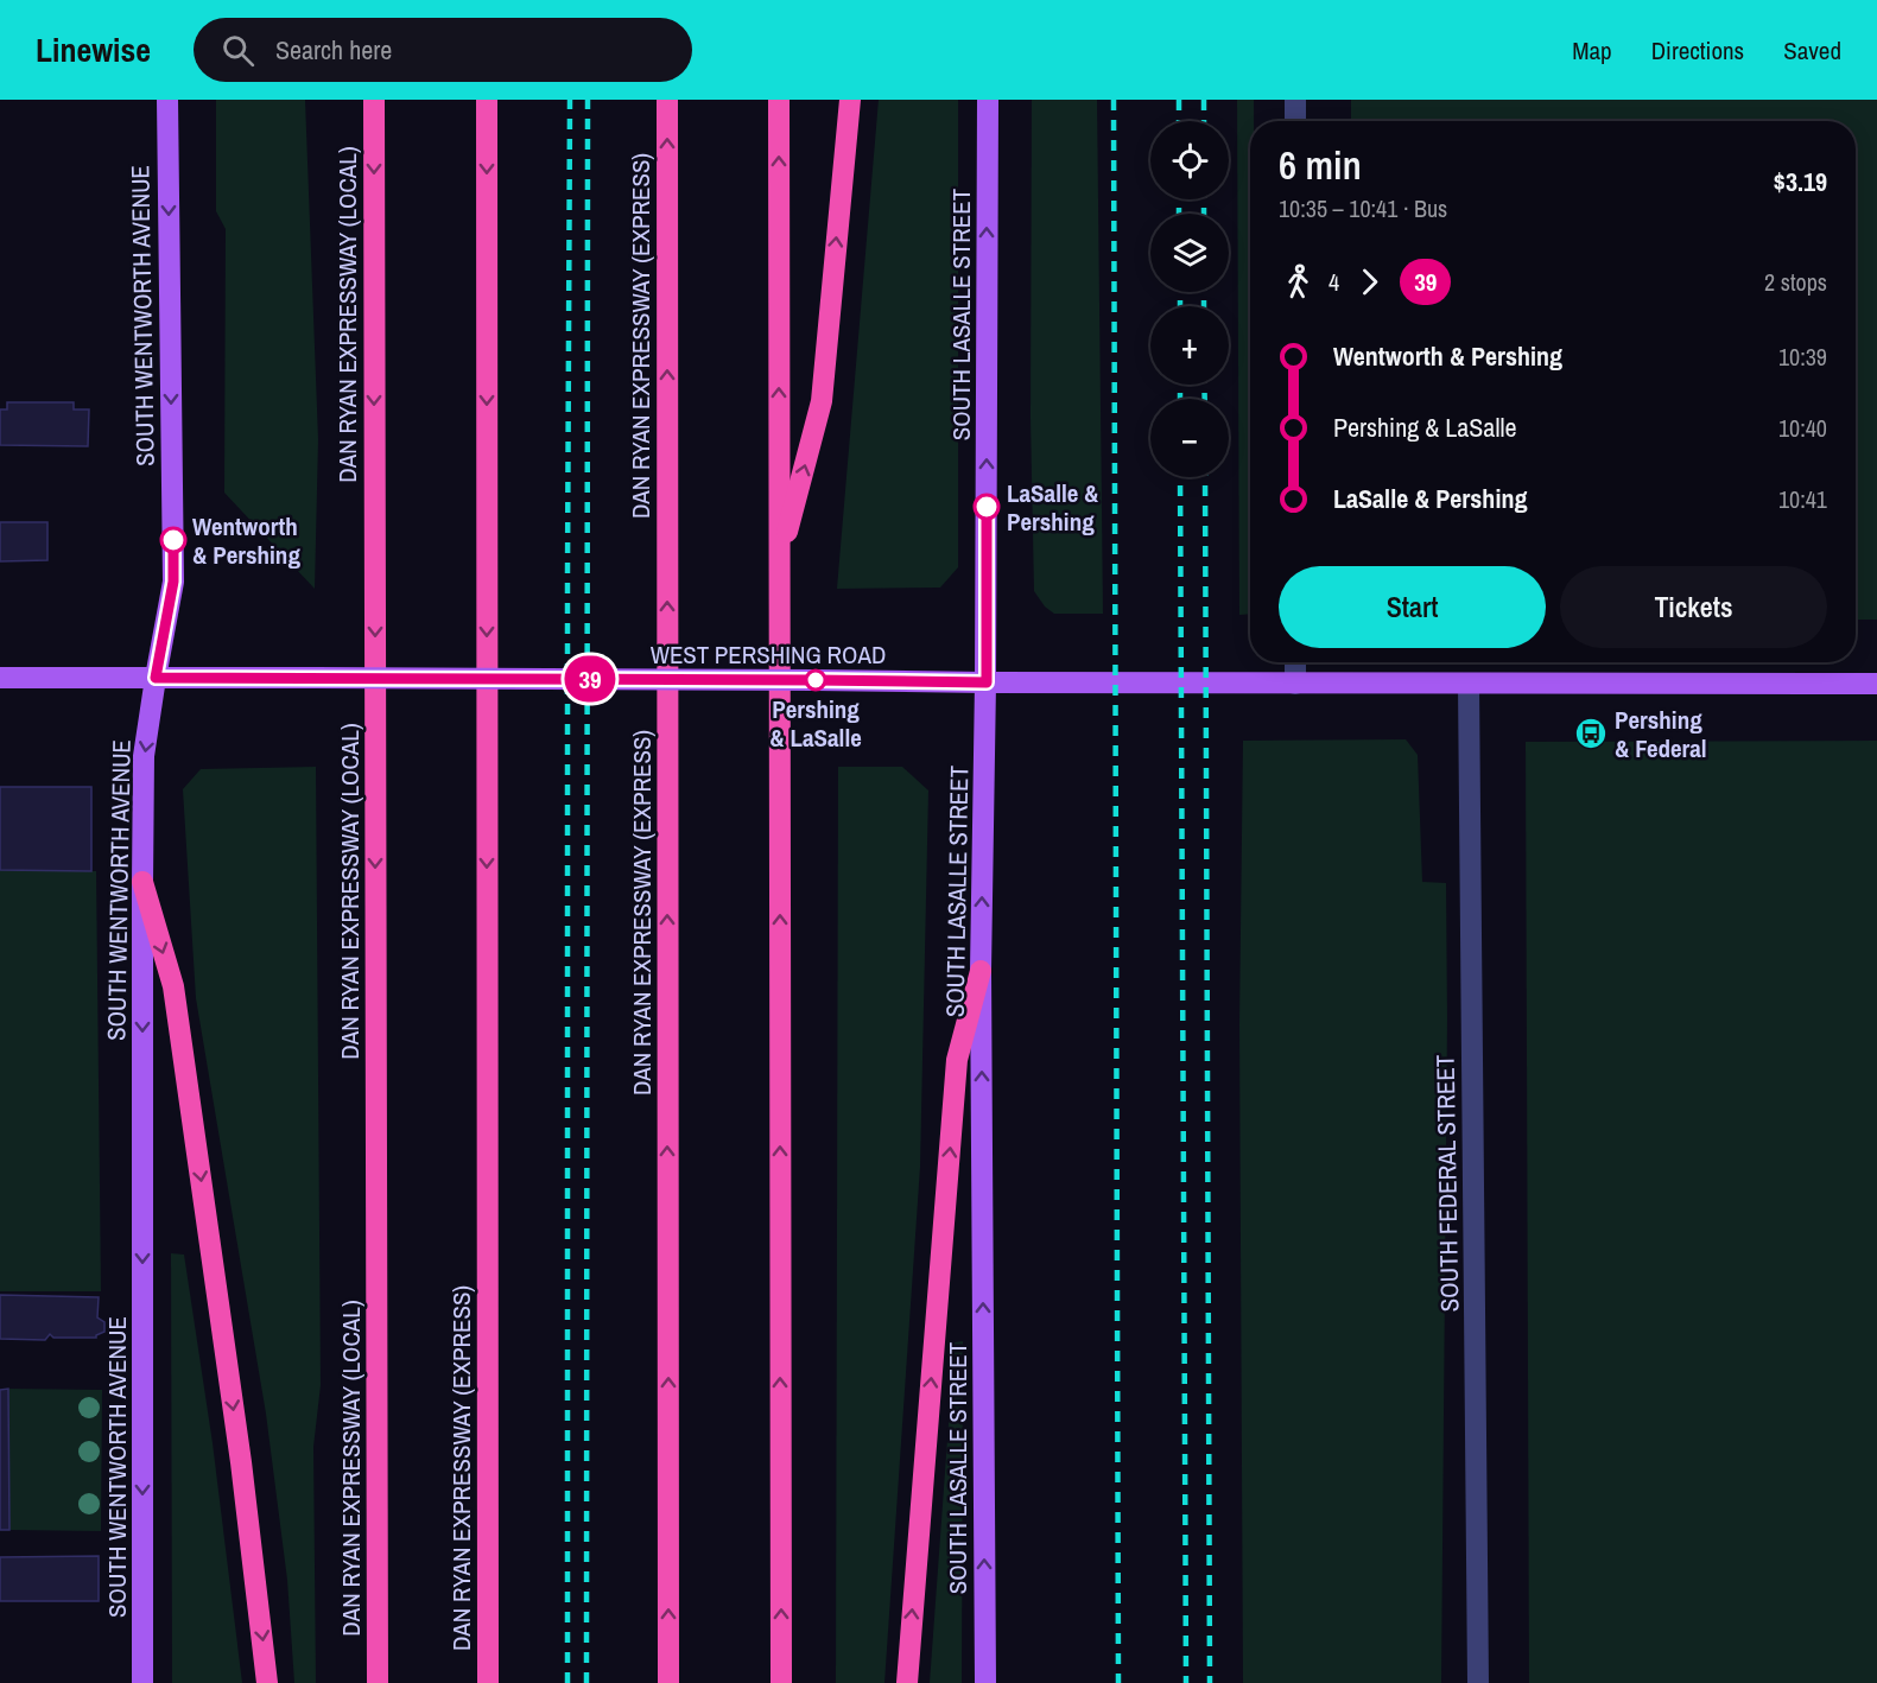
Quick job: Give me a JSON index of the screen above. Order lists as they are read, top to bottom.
{
  "streets": {
    "highway": ["DAN RYAN EXPRESSWAY (LOCAL)", "DAN RYAN EXPRESSWAY (EXPRESS)"],
    "main road": ["SOUTH LASALLE STREET", "SOUTH WENTWORTH AVENUE", "WEST PERSHING ROAD"],
    "street": ["SOUTH FEDERAL STREET"]
  },
  "crossings": [
    ["SOUTH LASALLE STREET", "WEST PERSHING ROAD"],
    ["SOUTH WENTWORTH AVENUE", "WEST PERSHING ROAD"],
    ["WEST PERSHING ROAD", "SOUTH FEDERAL STREET"]
  ],
  "one_way": ["SOUTH LASALLE STREET", "SOUTH WENTWORTH AVENUE"],
  "places": {
    "other": ["LaSalle & Pershing", "Wentworth & Pershing", "Pershing & LaSalle"],
    "bus stop": ["Pershing & Federal"]
  },
  "lines": ["bus line 39"],
  "page": {
    "header": "Linewise",
    "search": "Search here",
    "nav": ["Map", "Directions", "Saved"],
    "on_map": "39",
    "map_buttons": ["+", "−"],
    "heading": ["6 min", "10:35 – 10:41 · Bus", "$3.19"],
    "legs": ["4", "39", "2 stops"],
    "list": [
      {
        "name": "Wentworth & Pershing",
        "value": "10:39"
      },
      {
        "name": "Pershing & LaSalle",
        "value": "10:40"
      },
      {
        "name": "LaSalle & Pershing",
        "value": "10:41"
      }
    ],
    "buttons": ["Start", "Tickets"]
  }
}
